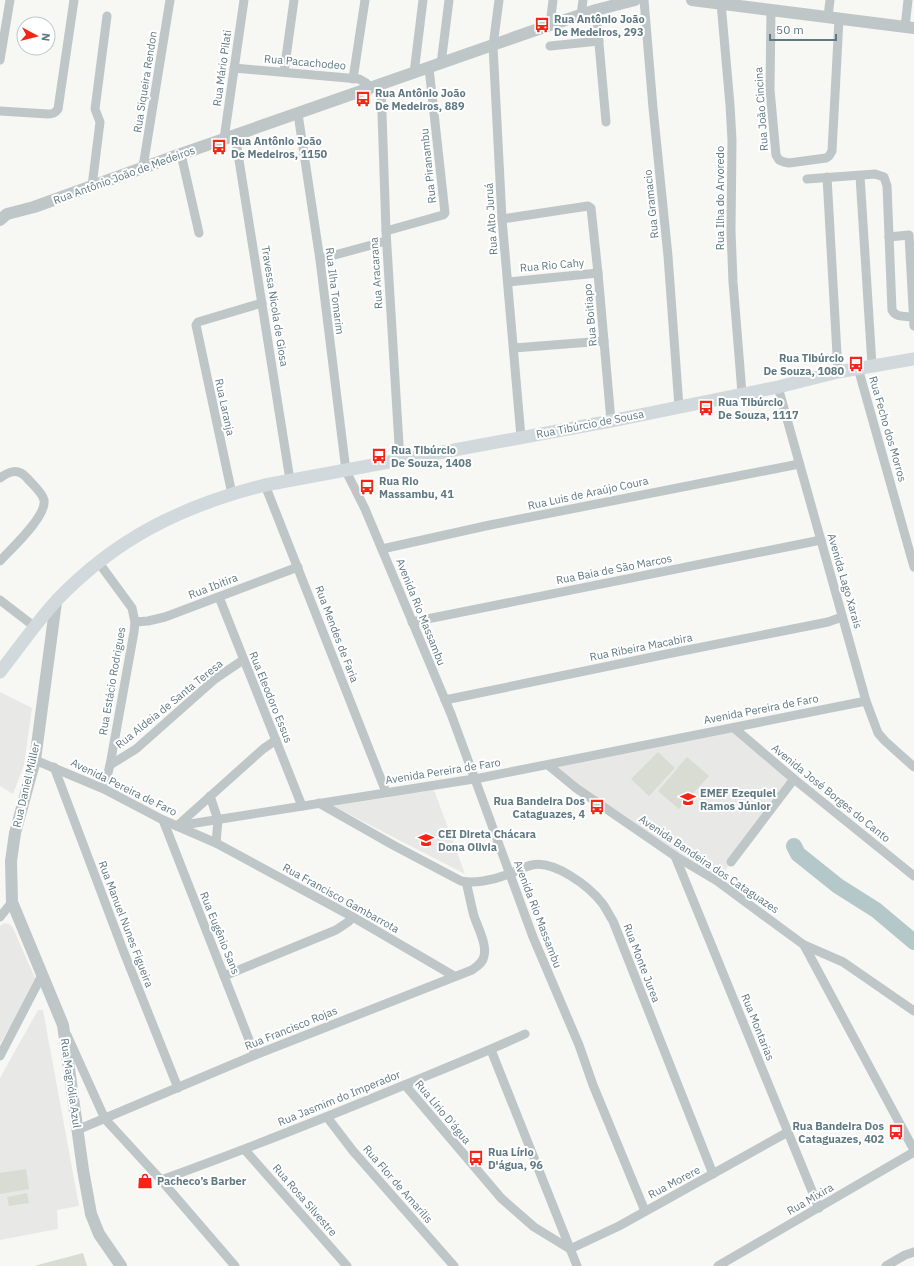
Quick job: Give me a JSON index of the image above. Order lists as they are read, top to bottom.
{
  "streets": {
    "main road": ["Rua Tibúrcio de Sousa"],
    "street": [
      "Rua Pacachodeo",
      "Rua Mário Pilati",
      "Rua Siqueira Rendon",
      "Rua João Cincina",
      "Rua Piranambu",
      "Rua Antônio João de Medeiros",
      "Rua Ilha do Arvoredo",
      "Rua Gramacio",
      "Rua Alto Juruá",
      "Rua Rio Cahy",
      "Rua Aracarana",
      "Rua Ilha Tomarim",
      "Travessa Nicola de Giosa",
      "Rua Boitiapo",
      "Rua Laranja",
      "Rua Fecho dos Morros",
      "Rua Luis de Araújo Coura",
      "Rua Baia de São Marcos",
      "Avenida Lago Xarais",
      "Rua Ibitira",
      "Avenida Rio Massambu",
      "Rua Mendes de Faria",
      "Rua Ribeira Macabira",
      "Rua Estácio Rodrigues",
      "Rua Eleodoro Essus",
      "Rua Aldeia de Santa Teresa",
      "Avenida Pereira de Faro",
      "Rua Daniel Müller",
      "Avenida José Borges do Canto",
      "Avenida Bandeira dos Cataguazes",
      "Rua Francisco Gambarrota",
      "Rua Manuel Nunes Figueira",
      "Rua Eugênio Sans",
      "Rua Monte Jurea",
      "Rua Montarias",
      "Rua Francisco Rojas",
      "Rua Magnólia Azul",
      "Rua Jasmim do Imperador",
      "Rua Lírio D'água",
      "Rua Morere",
      "Rua Flor de Amarilis",
      "Rua Mixira",
      "Rua Rosa Silvestre"
    ]
  },
  "crossings": [
    ["Rua Pacachodeo", "Rua Mário Pilati"],
    ["Rua Pacachodeo", "Rua Antônio João de Medeiros"],
    ["Rua Pacachodeo", "Rua Aracarana"],
    ["Rua Mário Pilati", "Rua Antônio João de Medeiros"],
    ["Rua Mário Pilati", "Travessa Nicola de Giosa"],
    ["Rua Siqueira Rendon", "Rua Antônio João de Medeiros"],
    ["Rua Piranambu", "Rua Antônio João de Medeiros"],
    ["Rua Piranambu", "Rua Aracarana"],
    ["Rua Antônio João de Medeiros", "Rua Alto Juruá"],
    ["Rua Antônio João de Medeiros", "Rua Aracarana"],
    ["Rua Antônio João de Medeiros", "Rua Ilha Tomarim"],
    ["Rua Antônio João de Medeiros", "Travessa Nicola de Giosa"],
    ["Rua Ilha do Arvoredo", "Rua Tibúrcio de Sousa"],
    ["Rua Gramacio", "Rua Tibúrcio de Sousa"],
    ["Rua Alto Juruá", "Rua Rio Cahy"],
    ["Rua Alto Juruá", "Rua Boitiapo"],
    ["Rua Alto Juruá", "Rua Tibúrcio de Sousa"],
    ["Rua Rio Cahy", "Rua Boitiapo"],
    ["Rua Aracarana", "Rua Tibúrcio de Sousa"],
    ["Rua Ilha Tomarim", "Rua Tibúrcio de Sousa"],
    ["Rua Ilha Tomarim", "Avenida Rio Massambu"],
    ["Travessa Nicola de Giosa", "Rua Laranja"],
    ["Travessa Nicola de Giosa", "Rua Tibúrcio de Sousa"],
    ["Rua Boitiapo", "Rua Tibúrcio de Sousa"],
    ["Rua Laranja", "Rua Tibúrcio de Sousa"],
    ["Rua Tibúrcio de Sousa", "Rua Fecho dos Morros"],
    ["Rua Tibúrcio de Sousa", "Avenida Lago Xarais"],
    ["Rua Tibúrcio de Sousa", "Avenida Rio Massambu"],
    ["Rua Tibúrcio de Sousa", "Rua Mendes de Faria"],
    ["Rua Tibúrcio de Sousa", "Rua Estácio Rodrigues"],
    ["Rua Tibúrcio de Sousa", "Rua Daniel Müller"],
    ["Rua Luis de Araújo Coura", "Avenida Lago Xarais"],
    ["Rua Luis de Araújo Coura", "Avenida Rio Massambu"],
    ["Rua Baia de São Marcos", "Avenida Lago Xarais"],
    ["Rua Baia de São Marcos", "Avenida Rio Massambu"],
    ["Avenida Lago Xarais", "Rua Ribeira Macabira"],
    ["Avenida Lago Xarais", "Avenida Pereira de Faro"],
    ["Rua Ibitira", "Rua Mendes de Faria"],
    ["Rua Ibitira", "Rua Estácio Rodrigues"],
    ["Rua Ibitira", "Rua Eleodoro Essus"],
    ["Avenida Rio Massambu", "Rua Ribeira Macabira"],
    ["Avenida Rio Massambu", "Avenida Pereira de Faro"],
    ["Avenida Rio Massambu", "Rua Monte Jurea"],
    ["Avenida Rio Massambu", "Rua Morere"],
    ["Rua Mendes de Faria", "Avenida Pereira de Faro"],
    ["Rua Estácio Rodrigues", "Rua Aldeia de Santa Teresa"],
    ["Rua Estácio Rodrigues", "Avenida Pereira de Faro"],
    ["Rua Eleodoro Essus", "Rua Aldeia de Santa Teresa"],
    ["Rua Eleodoro Essus", "Avenida Pereira de Faro"],
    ["Avenida Pereira de Faro", "Rua Daniel Müller"],
    ["Avenida Pereira de Faro", "Avenida José Borges do Canto"],
    ["Avenida Pereira de Faro", "Avenida Bandeira dos Cataguazes"],
    ["Avenida Pereira de Faro", "Rua Francisco Gambarrota"],
    ["Avenida Pereira de Faro", "Rua Manuel Nunes Figueira"],
    ["Avenida Pereira de Faro", "Rua Eugênio Sans"],
    ["Rua Daniel Müller", "Rua Magnólia Azul"],
    ["Avenida Bandeira dos Cataguazes", "Rua Montarias"],
    ["Avenida Bandeira dos Cataguazes", "Rua Mixira"],
    ["Rua Francisco Gambarrota", "Rua Francisco Rojas"],
    ["Rua Manuel Nunes Figueira", "Rua Francisco Rojas"],
    ["Rua Eugênio Sans", "Rua Francisco Rojas"],
    ["Rua Monte Jurea", "Rua Francisco Rojas"],
    ["Rua Monte Jurea", "Rua Morere"],
    ["Rua Montarias", "Rua Morere"],
    ["Rua Montarias", "Rua Mixira"],
    ["Rua Francisco Rojas", "Rua Magnólia Azul"],
    ["Rua Jasmim do Imperador", "Rua Lírio D'água"],
    ["Rua Jasmim do Imperador", "Rua Flor de Amarilis"],
    ["Rua Jasmim do Imperador", "Rua Rosa Silvestre"],
    ["Rua Lírio D'água", "Rua Morere"]
  ],
  "places": {
    "bus stop": [
      "Rua Antônio João De Medeiros, 293",
      "Rua Antônio João De Medeiros, 889",
      "Rua Antônio João De Medeiros, 1150",
      "Rua Tibúrcio De Souza, 1080",
      "Rua Tibúrcio De Souza, 1117",
      "Rua Tibúrcio De Souza, 1408",
      "Rua Rio Massambu, 41",
      "Rua Bandeira Dos Cataguazes, 4",
      "Rua Bandeira Dos Cataguazes, 402",
      "Rua Lírio D'água, 96"
    ],
    "school or university": ["EMEF Ezequiel Ramos Júnior", "CEI Direta Chácara Dona Olivia"],
    "shop": ["Pacheco’s Barber"]
  },
  "scale_bar": "50 m",
  "north": "right"
}
